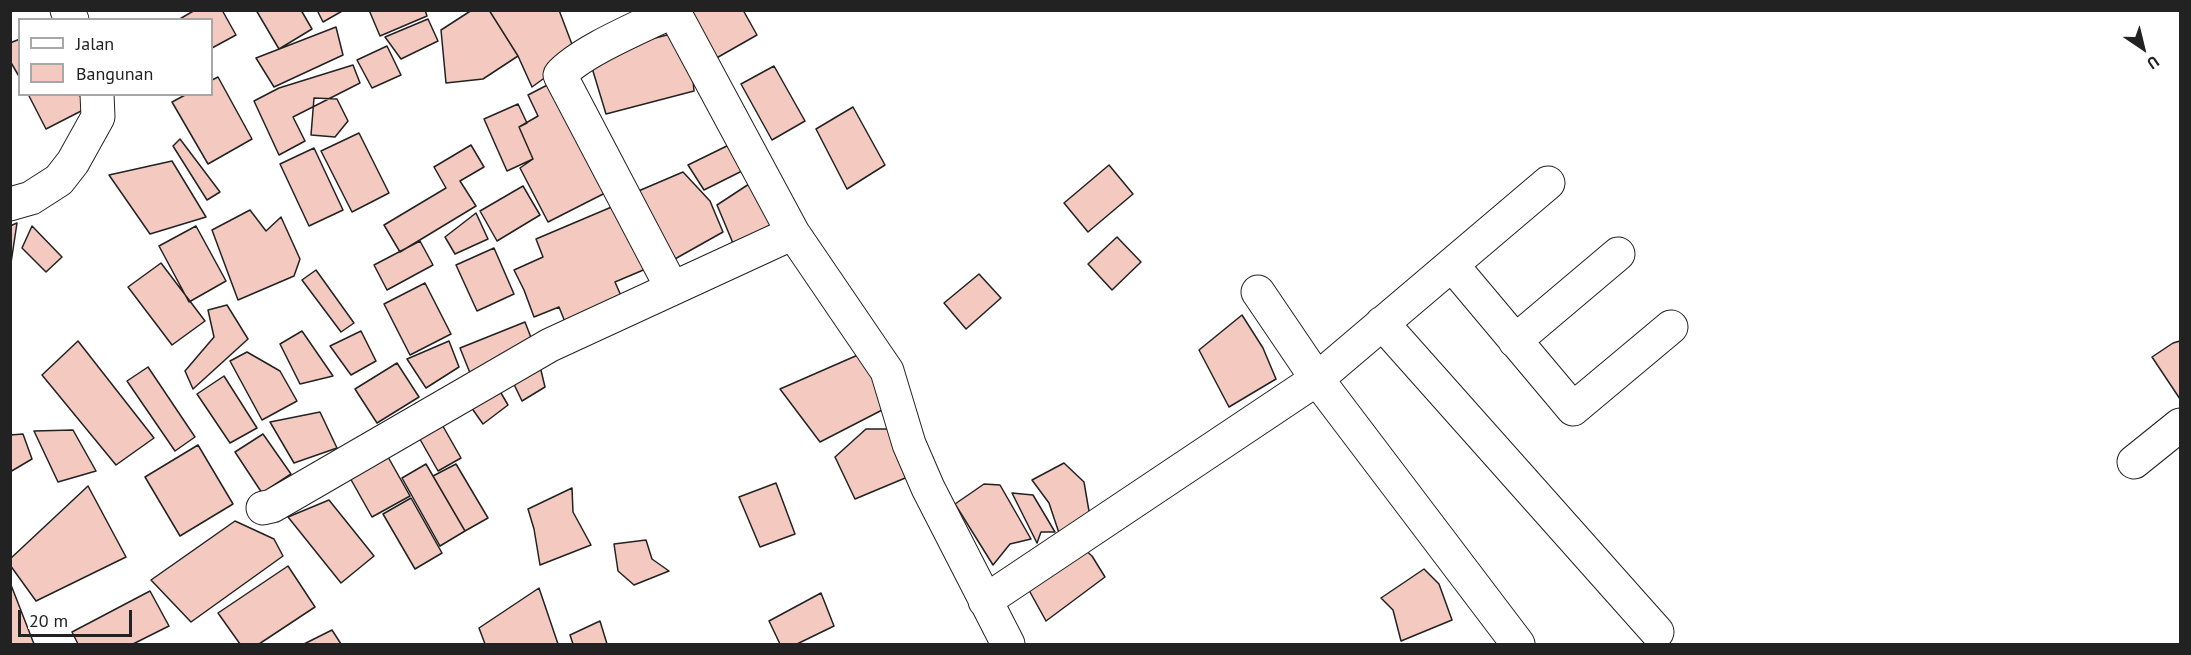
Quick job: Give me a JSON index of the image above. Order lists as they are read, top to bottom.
{
  "legend": ["Jalan", "Bangunan"],
  "scale_bar": "20 m",
  "north": "bottom right"
}
